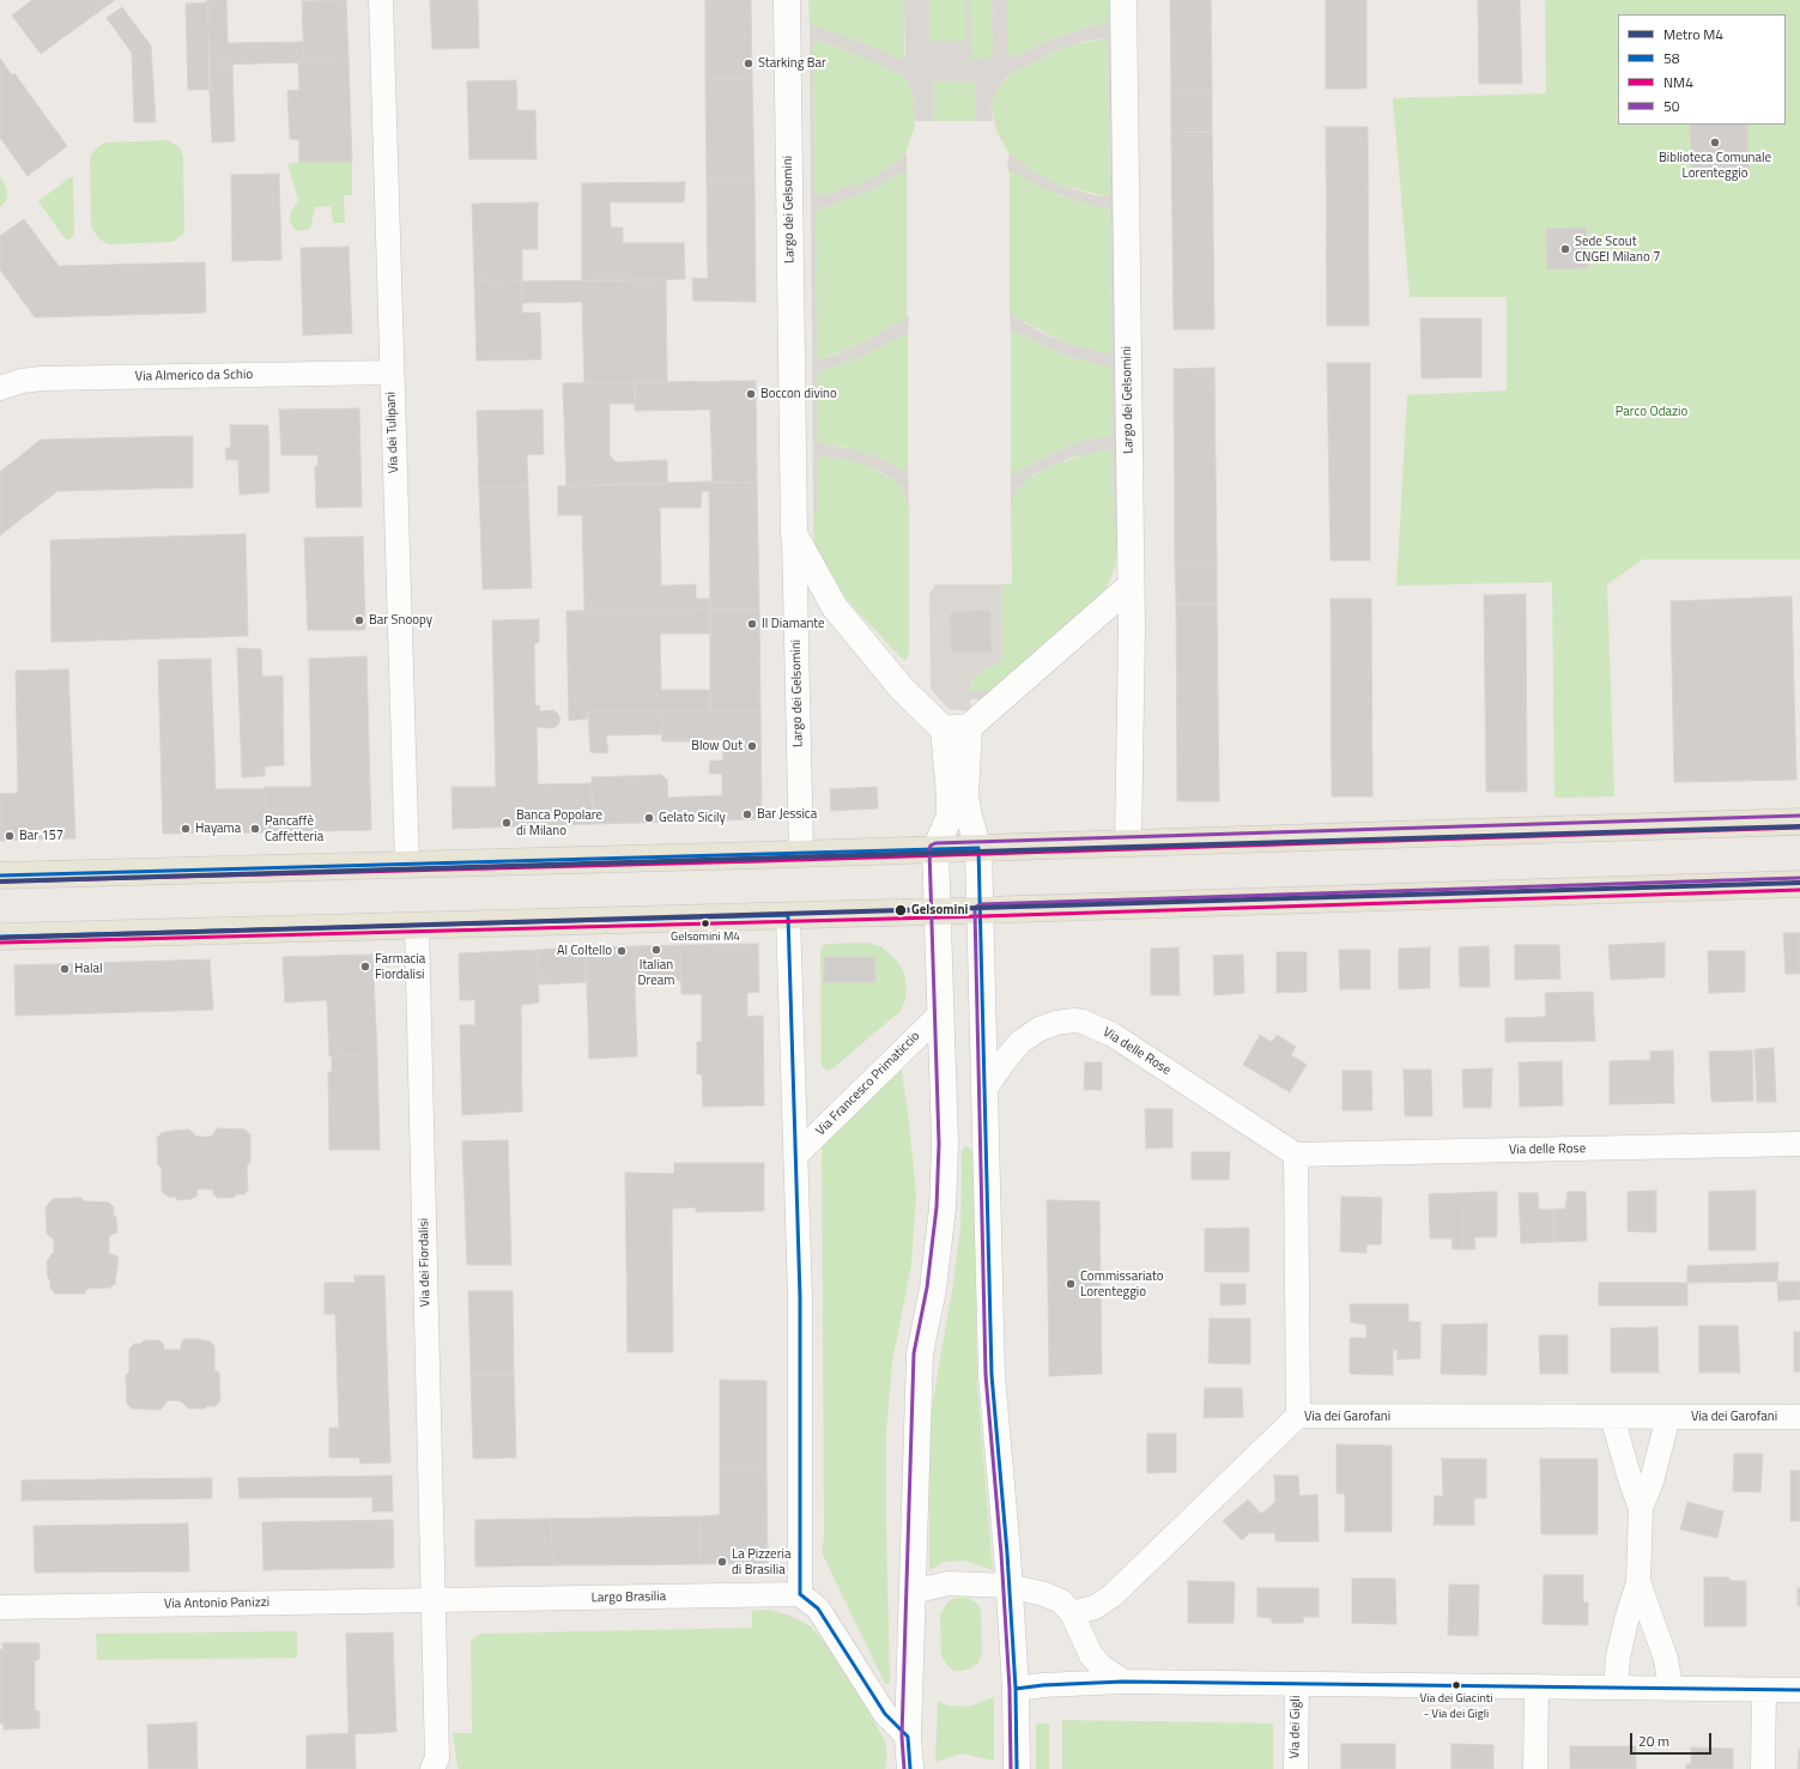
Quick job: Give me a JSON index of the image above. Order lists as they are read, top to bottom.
{
  "streets": {
    "street": [
      "Largo dei Gelsomini",
      "Via Almerico da Schio",
      "Via dei Tulipani",
      "Via delle Rose",
      "Via Francesco Primaticcio",
      "Via dei Fiordalisi",
      "Via dei Garofani",
      "Largo Brasilia",
      "Via Antonio Panizzi",
      "Via dei Gigli"
    ]
  },
  "crossings": [
    ["Via Almerico da Schio", "Via dei Tulipani"],
    ["Via Francesco Primaticcio", "Largo Brasilia"],
    ["Via dei Fiordalisi", "Largo Brasilia"],
    ["Via dei Fiordalisi", "Via Antonio Panizzi"],
    ["Largo Brasilia", "Via Antonio Panizzi"]
  ],
  "parks": ["Parco Odazio"],
  "places": [
    "Starking Bar",
    "Biblioteca Comunale Lorenteggio",
    "Sede Scout CNGEI Milano 7",
    "Boccon divino",
    "Bar Snoopy",
    "Il Diamante",
    "Blow Out",
    "Bar Jessica",
    "Gelato Sicily",
    "Banca Popolare di Milano",
    "Hayama",
    "Pancaffè Caffetteria",
    "Bar 157",
    "Gelsomini",
    "Gelsomini M4",
    "Italian Dream",
    "Al Coltello",
    "Farmacia Fiordalisi",
    "Halal",
    "Commissariato Lorenteggio",
    "La Pizzeria di Brasilia",
    "Via dei Giacinti - Via dei Gigli"
  ],
  "lines": [
    "transit line 50",
    "metro line M4",
    "transit line NM4",
    "transit line 58"
  ],
  "legend": [
    "Metro M4",
    "58",
    "NM4",
    "50"
  ],
  "scale_bar": "20 m"
}
